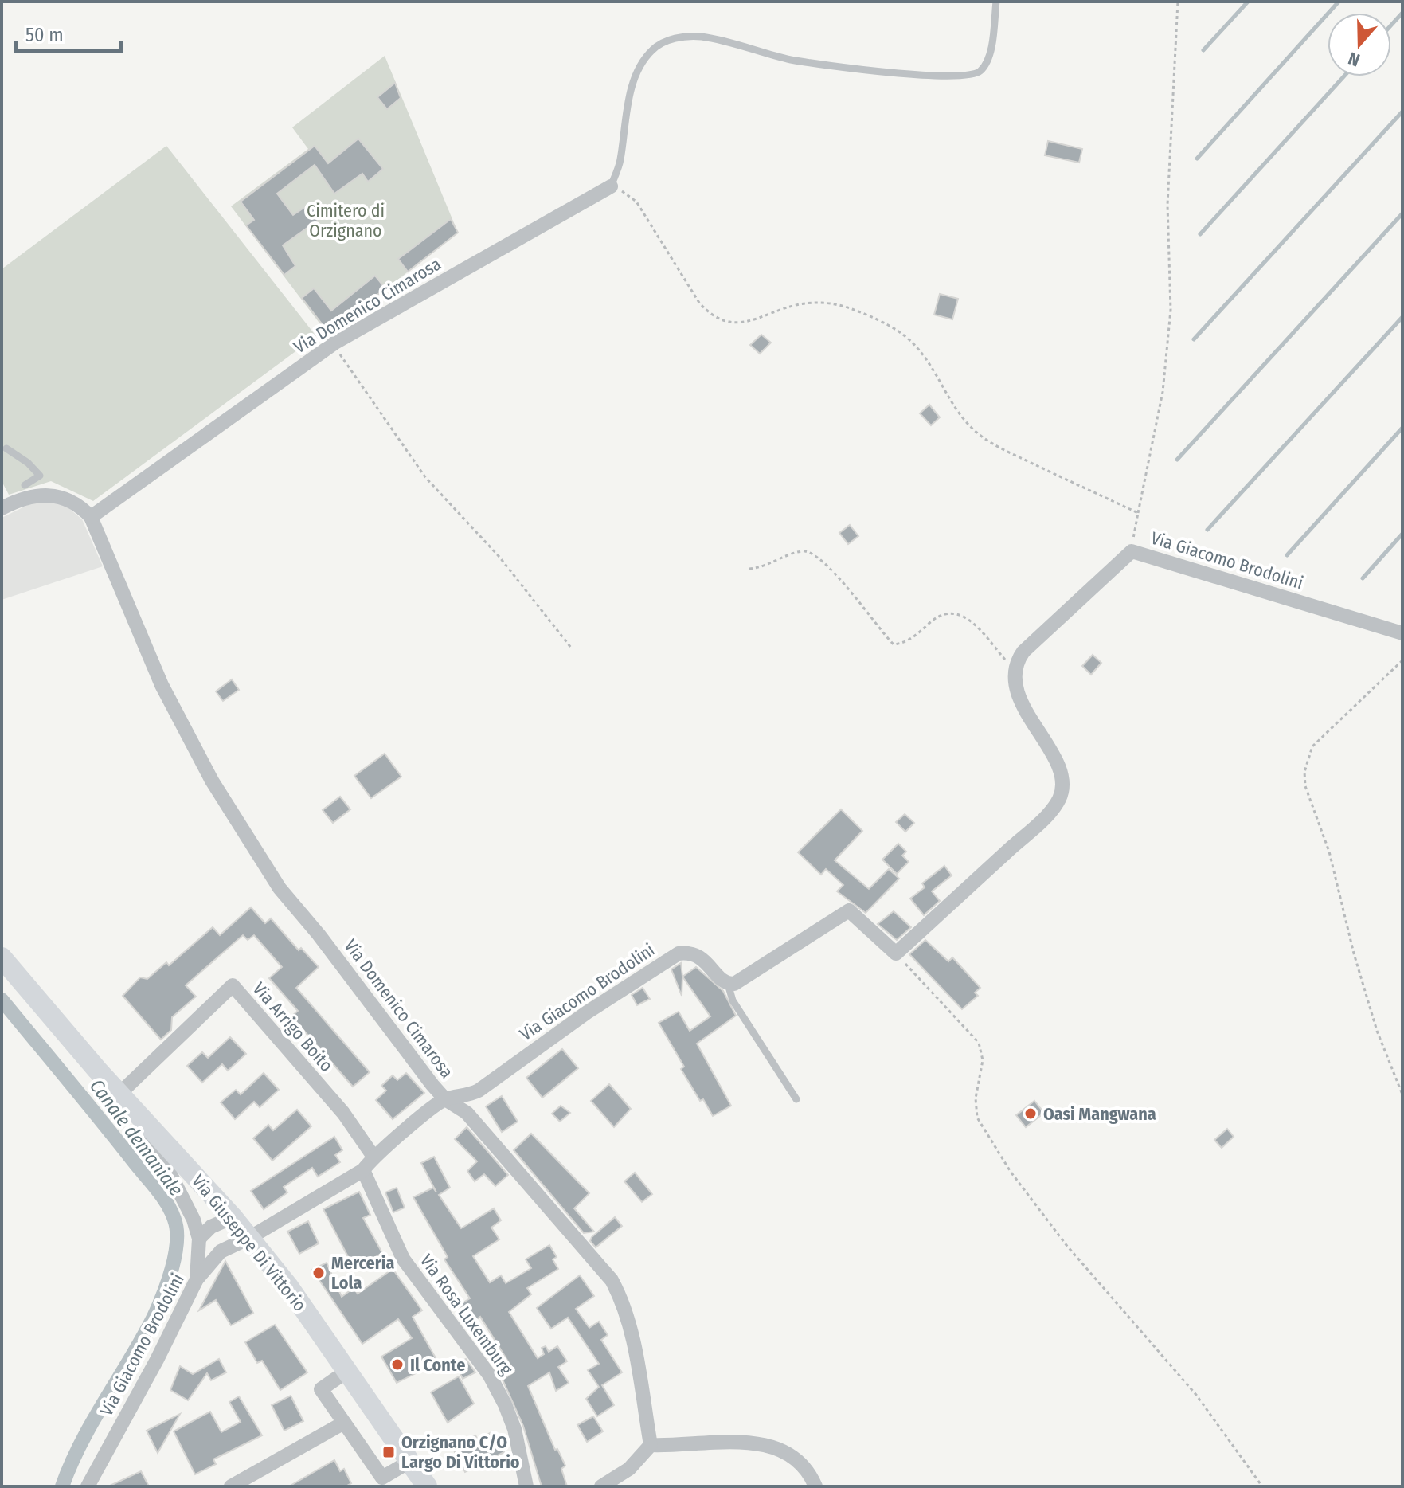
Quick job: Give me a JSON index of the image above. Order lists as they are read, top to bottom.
{
  "streets": {
    "main road": ["Via Giuseppe Di Vittorio"],
    "street": [
      "Via Domenico Cimarosa",
      "Via Giacomo Brodolini",
      "Via Arrigo Boito",
      "Via Rosa Luxemburg"
    ]
  },
  "crossings": [
    ["Via Domenico Cimarosa", "Via Giacomo Brodolini"],
    ["Via Giacomo Brodolini", "Via Arrigo Boito"],
    ["Via Giacomo Brodolini", "Via Giuseppe Di Vittorio"],
    ["Via Giacomo Brodolini", "Via Rosa Luxemburg"],
    ["Via Arrigo Boito", "Via Giuseppe Di Vittorio"]
  ],
  "water": ["Canale demaniale"],
  "parks": ["Cimitero di Orzignano"],
  "places": {
    "other": ["Oasi Mangwana", "Merceria Lola", "Il Conte"],
    "transit": ["Orzignano C/O Largo Di Vittorio"]
  },
  "scale_bar": "50 m",
  "north": "bottom"
}
